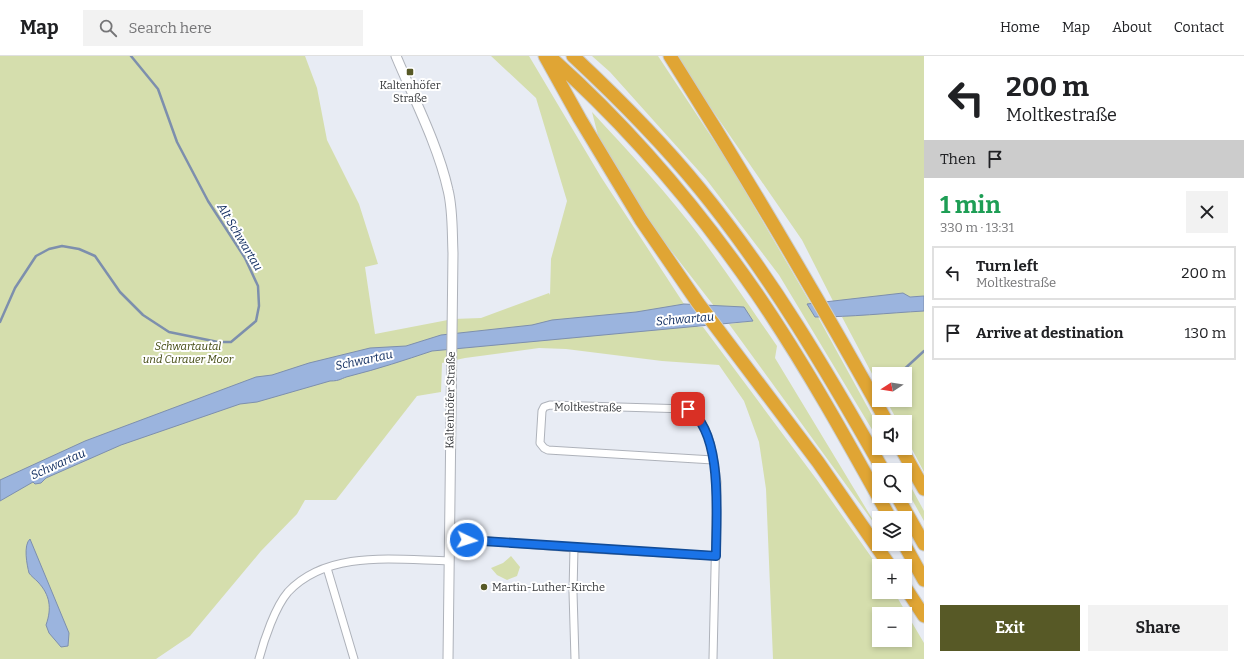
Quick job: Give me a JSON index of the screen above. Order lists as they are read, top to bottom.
{
  "streets": {
    "street": ["Kaltenhöfer Straße", "Moltkestraße"]
  },
  "water": ["Alt Schwartau", "Schwartau"],
  "parks": ["Schwartautal und Curauer Moor"],
  "places": {
    "transit": ["Kaltenhöfer Straße"],
    "other": ["Martin-Luther-Kirche"]
  },
  "north": "left",
  "page": {
    "header": "Map",
    "search": "Search here",
    "nav": [
      "Home",
      "Map",
      "About",
      "Contact"
    ],
    "turn": ["200 m", "Moltkestraße"],
    "then": "Then",
    "heading": ["1 min", "330 m · 13:31"],
    "list": [
      {
        "name": "Turn left",
        "note": "Moltkestraße",
        "value": "200 m"
      },
      {
        "name": "Arrive at destination",
        "value": "130 m"
      }
    ],
    "map_buttons": ["+", "−"],
    "buttons": ["Exit", "Share"]
  }
}
